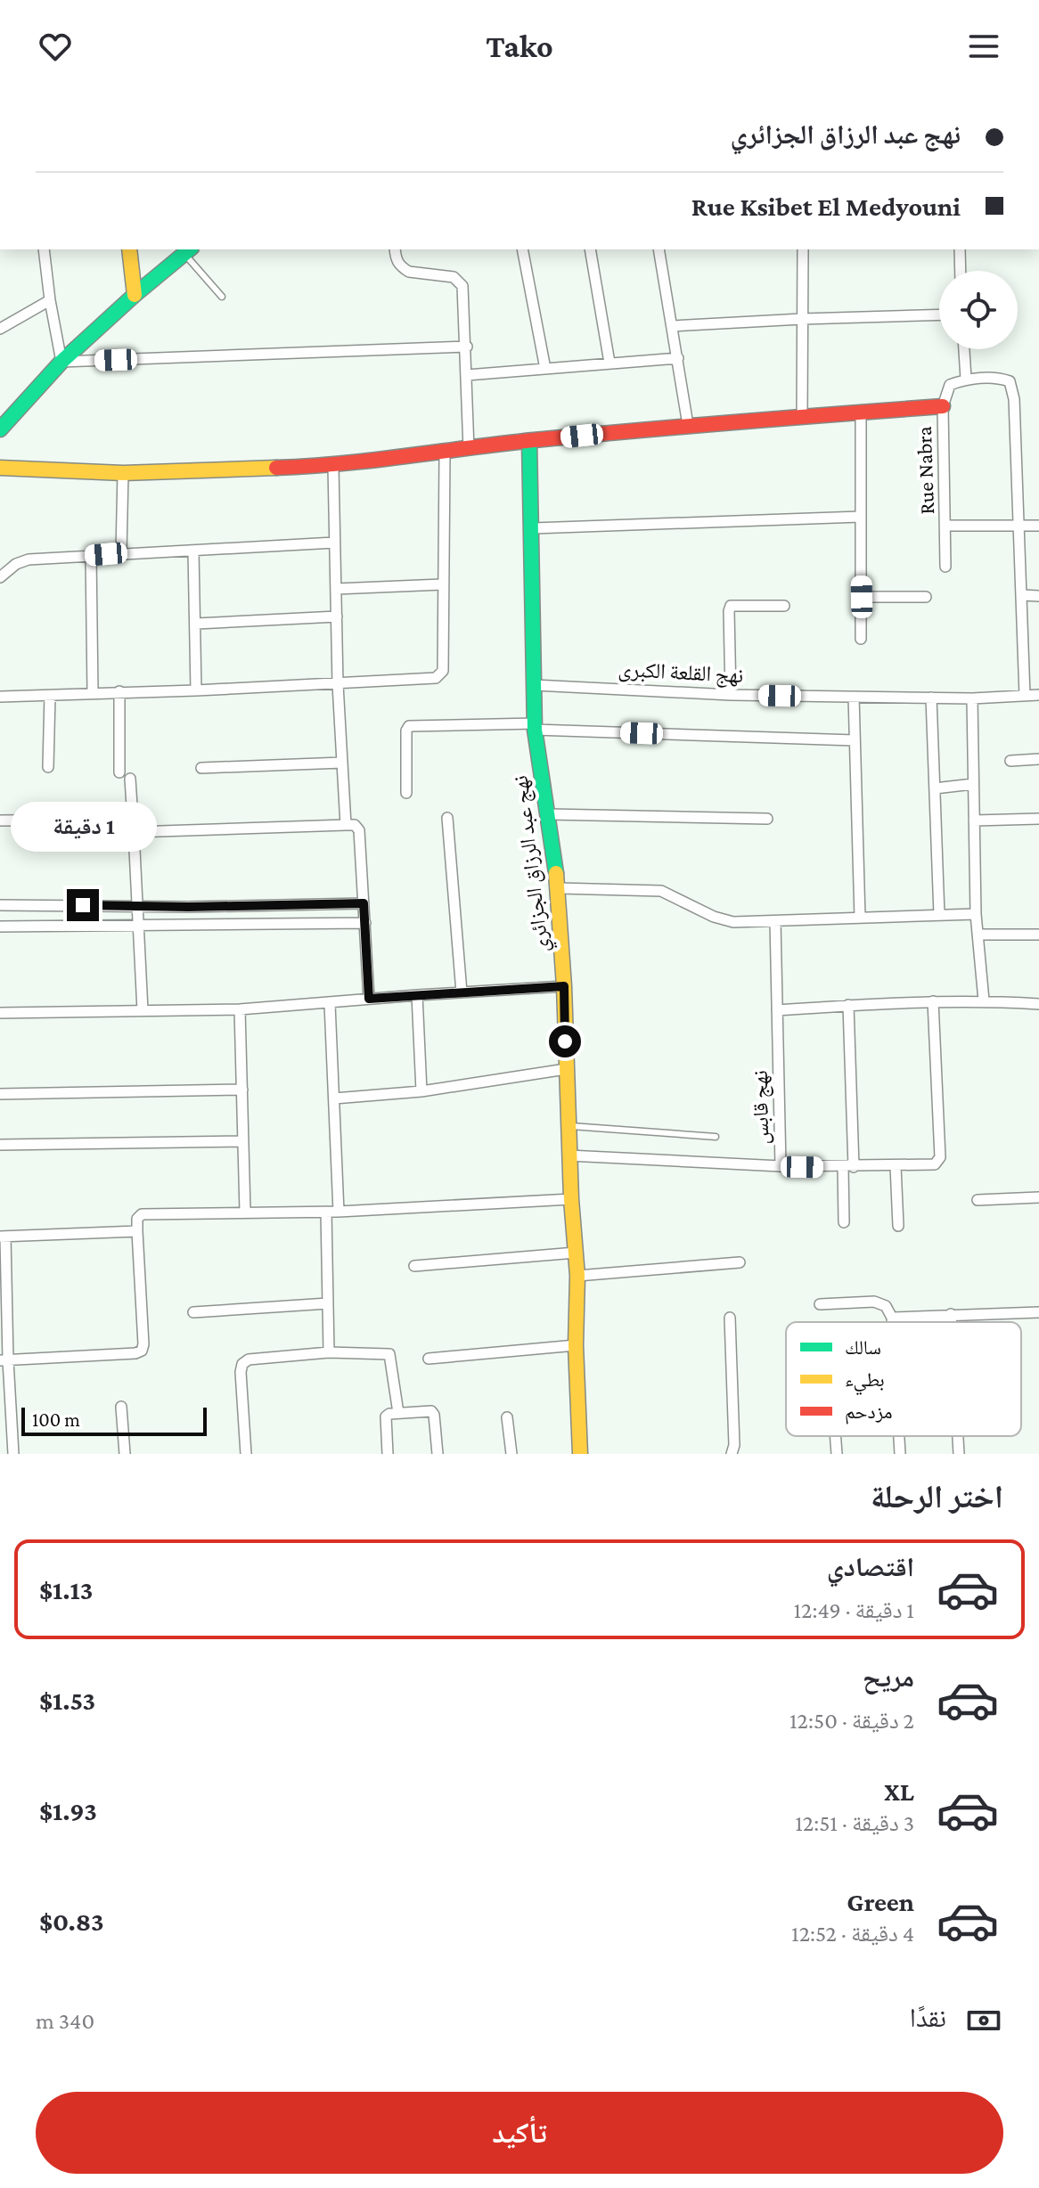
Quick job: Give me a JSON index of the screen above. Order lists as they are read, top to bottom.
{
  "streets": {
    "street": [
      "Rue Nabra",
      "نهج القلعة الكبرى",
      "نهج عبد الرزاق الجزائري",
      "نهج قابس"
    ]
  },
  "crossings": [
    ["نهج القلعة الكبرى", "نهج عبد الرزاق الجزائري"],
    ["نهج عبد الرزاق الجزائري", "نهج قابس"]
  ],
  "legend": ["سالك", "بطيء", "مزدحم"],
  "scale_bar": "100 m",
  "page": {
    "header": "Tako",
    "banner": ["نهج عبد الرزاق الجزائري", "Rue Ksibet El Medyouni"],
    "bubble": "1 دقيقة",
    "scale": "100 m",
    "heading": "اختر الرحلة",
    "list": [
      {
        "name": "اقتصادي",
        "note": "1 دقيقة · 12:49",
        "value": "$1.13"
      },
      {
        "name": "مريح",
        "note": "2 دقيقة · 12:50",
        "value": "$1.53"
      },
      {
        "name": "XL",
        "note": "3 دقيقة · 12:51",
        "value": "$1.93"
      },
      {
        "name": "Green",
        "note": "4 دقيقة · 12:52",
        "value": "$0.83"
      }
    ],
    "pay": ["نقدًا", "340 m"],
    "buttons": "تأكيد"
  }
}
